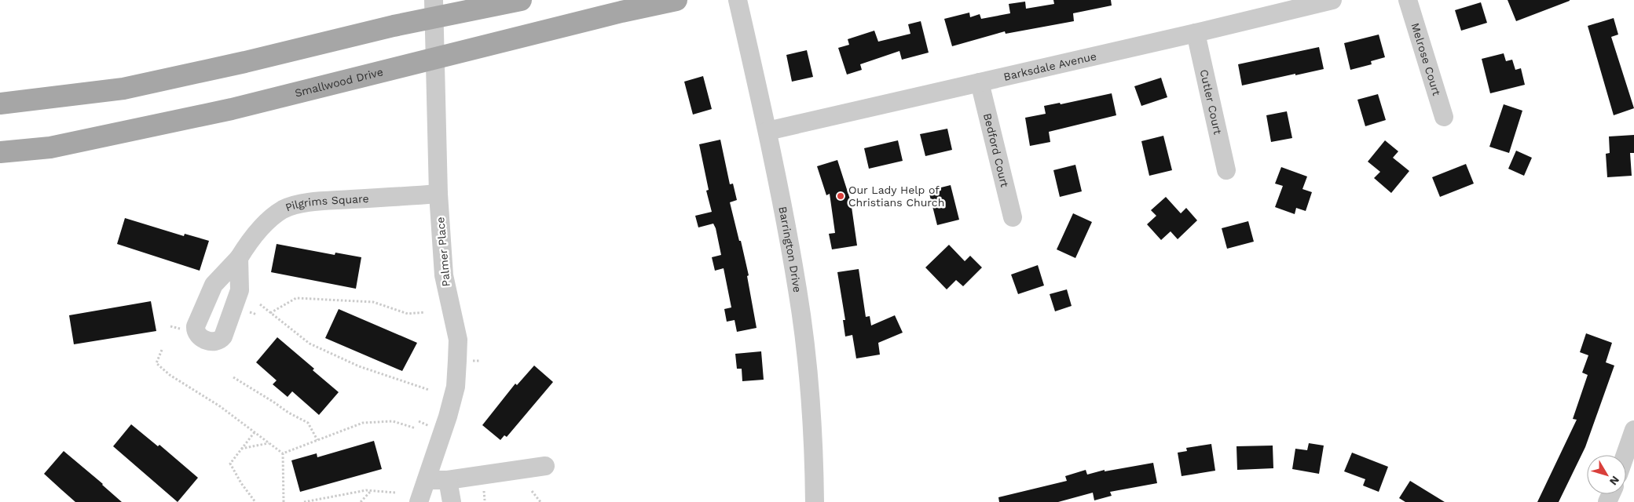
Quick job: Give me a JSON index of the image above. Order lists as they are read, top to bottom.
{
  "streets": {
    "main road": ["Smallwood Drive"],
    "street": [
      "Melrose Court",
      "Barksdale Avenue",
      "Cutler Court",
      "Bedford Court",
      "Pilgrims Square",
      "Barrington Drive",
      "Palmer Place"
    ]
  },
  "crossings": [
    ["Barksdale Avenue", "Cutler Court"],
    ["Barksdale Avenue", "Bedford Court"],
    ["Barksdale Avenue", "Barrington Drive"],
    ["Smallwood Drive", "Palmer Place"],
    ["Pilgrims Square", "Palmer Place"]
  ],
  "places": ["Our Lady Help of Christians Church"],
  "north": "bottom right"
}
